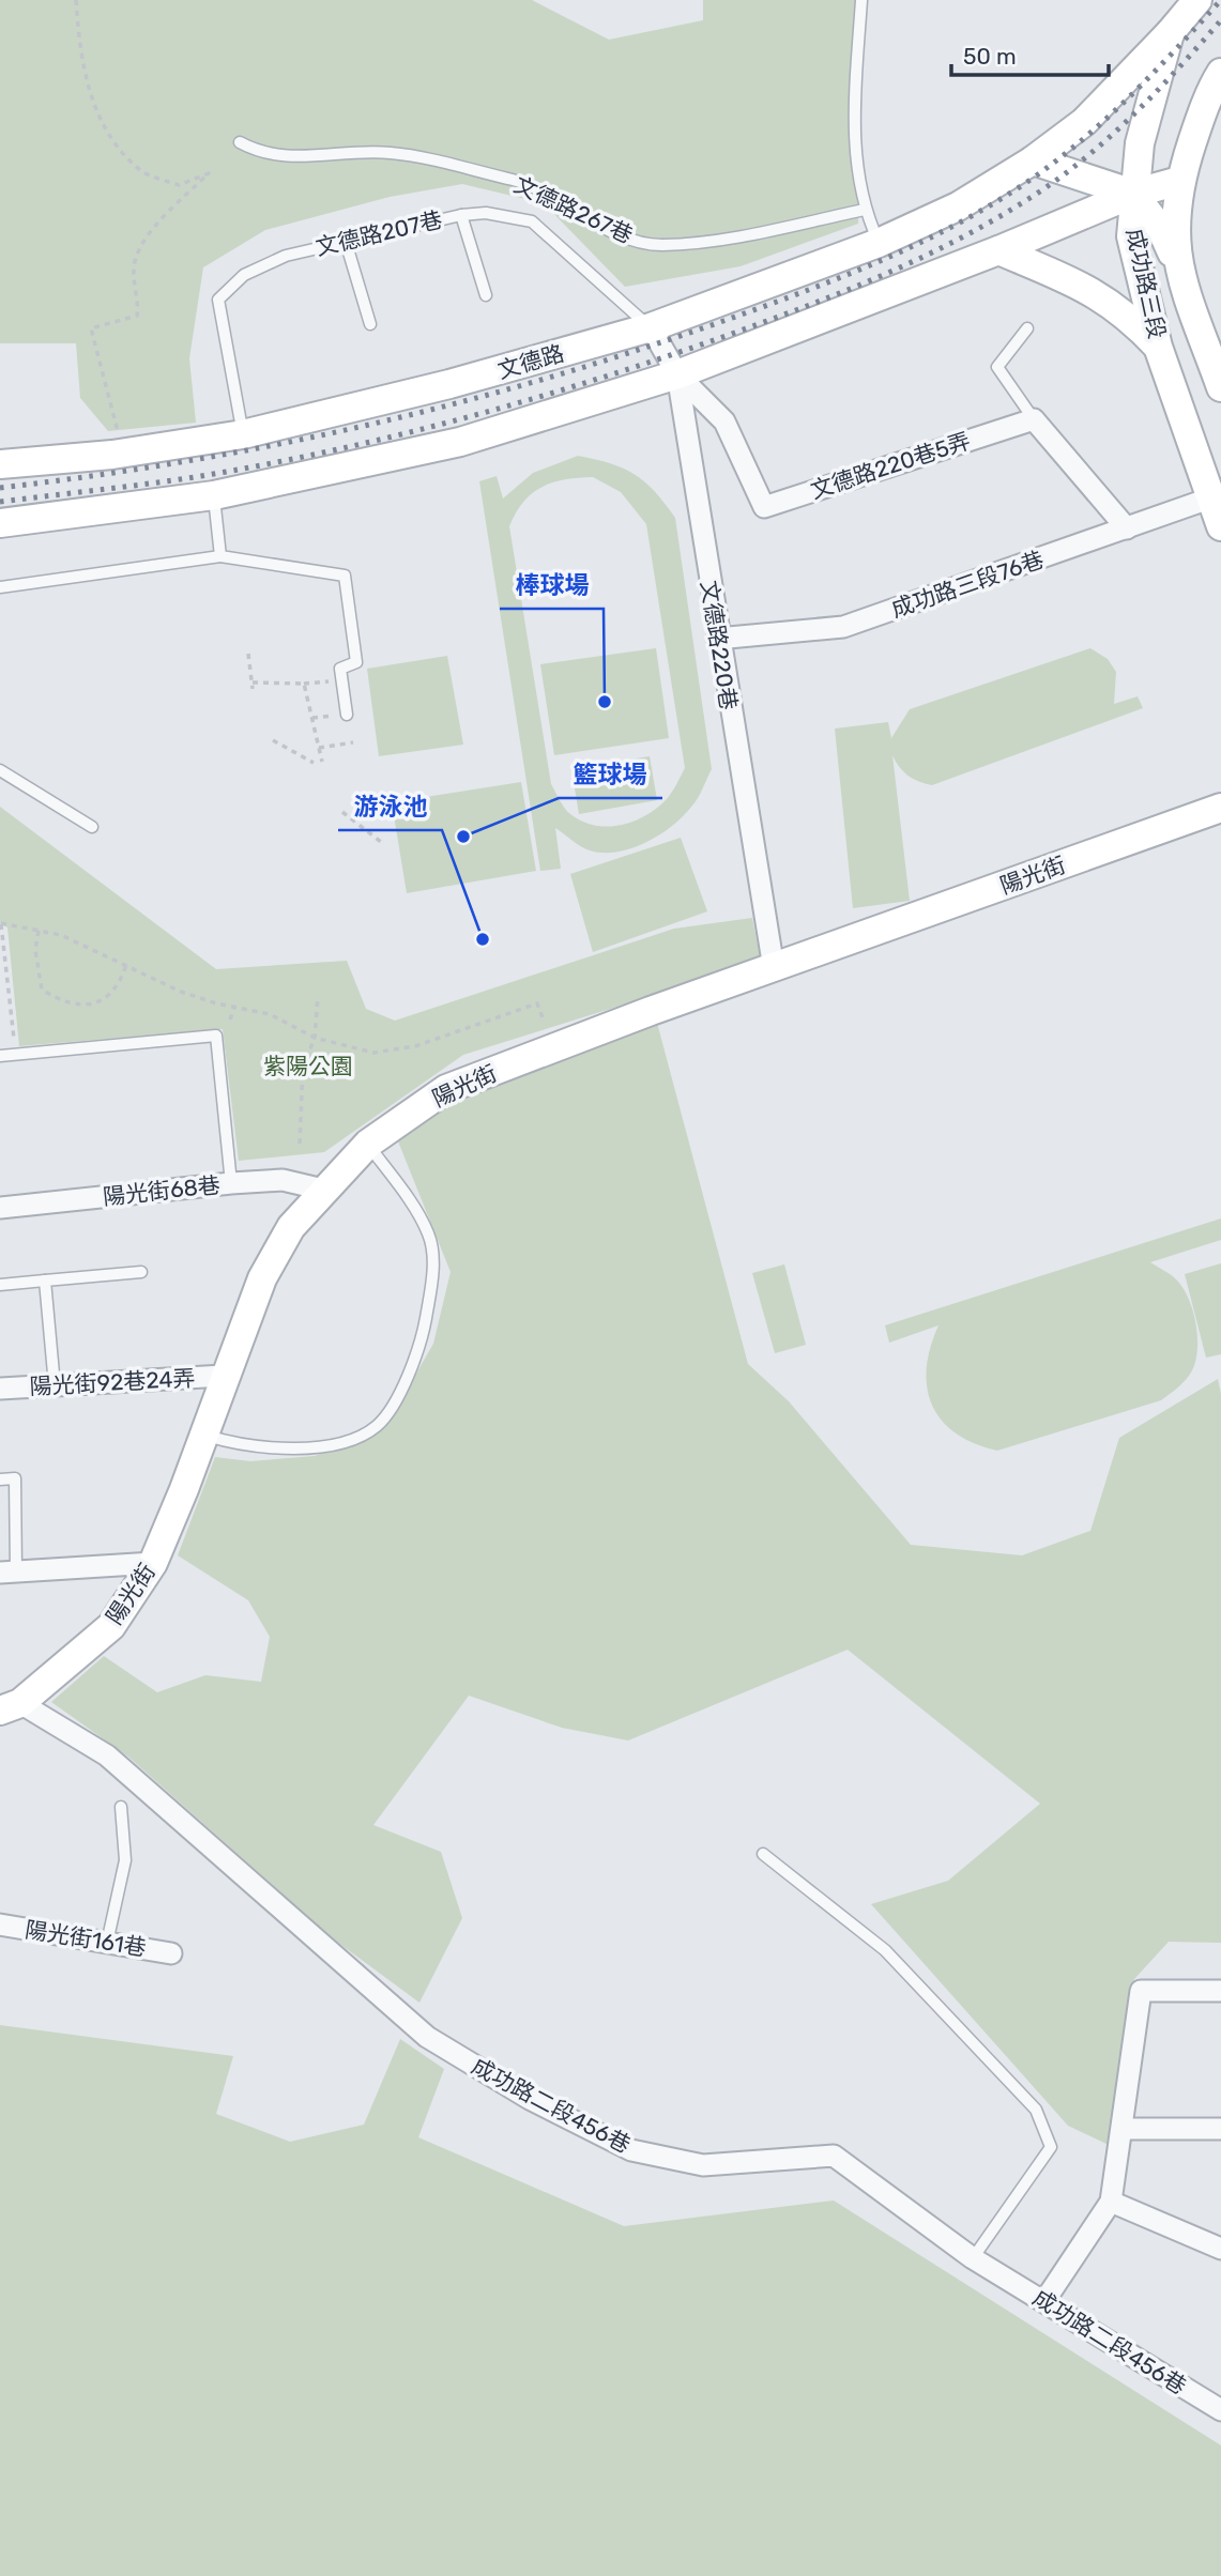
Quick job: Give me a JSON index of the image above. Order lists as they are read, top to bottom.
{
  "streets": {
    "main road": ["成功路三段", "文德路", "陽光街"],
    "street": [
      "文德路220巷5弄",
      "成功路三段76巷",
      "文德路220巷",
      "陽光街68巷",
      "陽光街92巷24弄",
      "陽光街161巷",
      "成功路二段456巷"
    ],
    "lane": ["文德路267巷", "文德路207巷"]
  },
  "crossings": [
    ["文德路207巷", "文德路"],
    ["文德路207巷", "文德路220巷"],
    ["成功路三段", "文德路"],
    ["成功路三段", "成功路三段76巷"],
    ["文德路", "文德路220巷"],
    ["文德路220巷5弄", "文德路220巷"],
    ["成功路三段76巷", "文德路220巷"],
    ["文德路220巷", "陽光街"],
    ["陽光街", "陽光街68巷"],
    ["陽光街", "陽光街92巷24弄"],
    ["陽光街", "成功路二段456巷"]
  ],
  "parks": ["紫陽公園"],
  "places": ["棒球場", "籃球場", "游泳池"],
  "scale_bar": "50 m"
}
